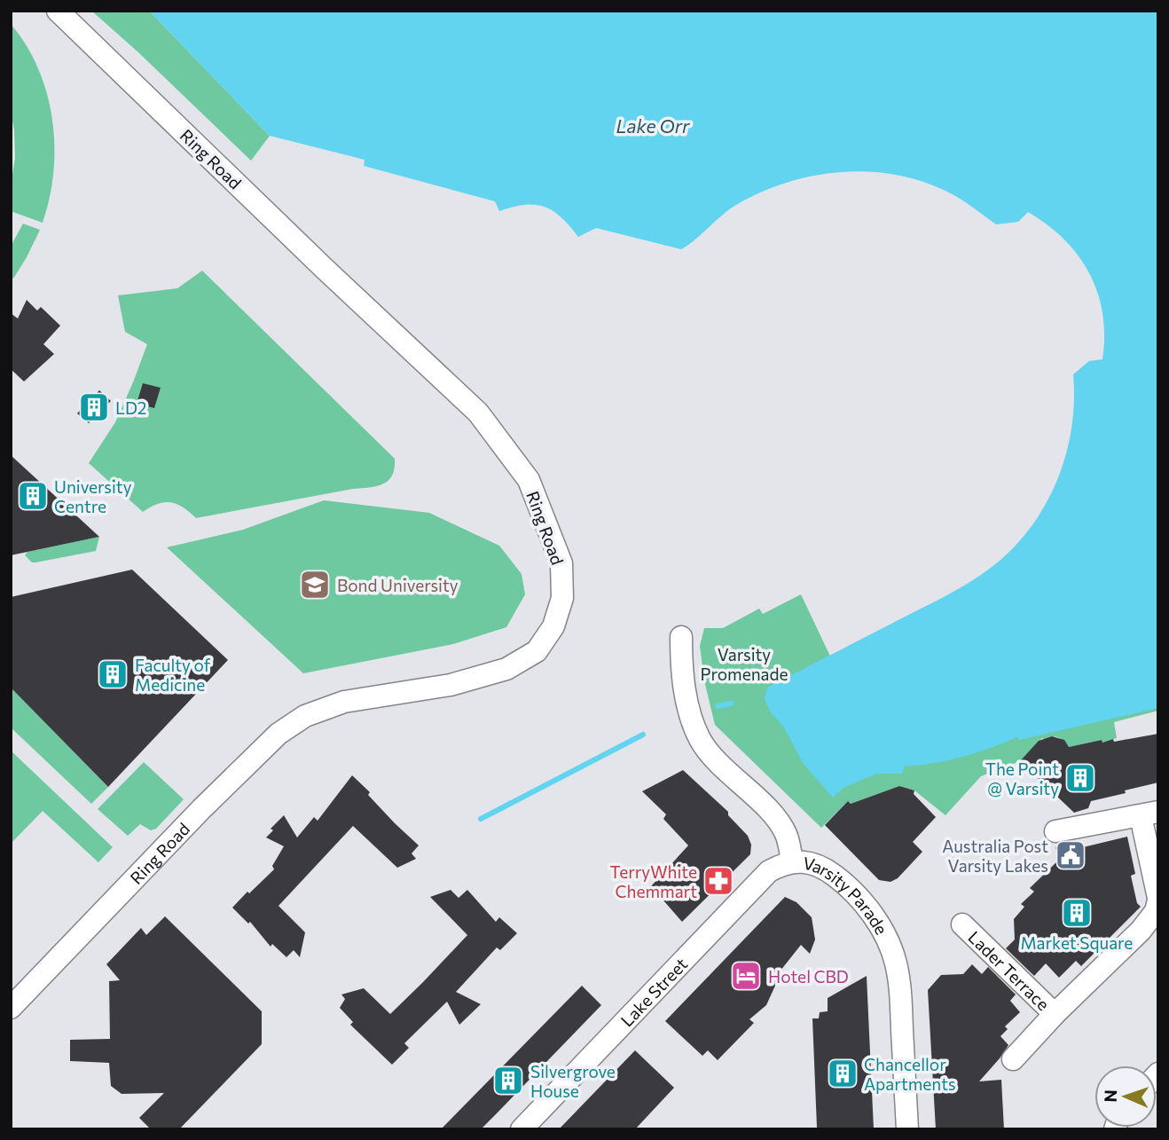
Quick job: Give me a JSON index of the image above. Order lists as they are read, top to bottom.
{
  "streets": {
    "street": [
      "Ring Road",
      "Varsity Parade",
      "Lader Terrace",
      "Lake Street"
    ]
  },
  "crossings": [
    ["Varsity Parade", "Lake Street"]
  ],
  "water": ["Lake Orr"],
  "parks": ["Varsity Promenade"],
  "places": {
    "building": [
      "LD2",
      "University Centre",
      "Faculty of Medicine",
      "The Point @ Varsity",
      "Market Square",
      "Chancellor Apartments",
      "Silvergrove House"
    ],
    "school or university": ["Bond University"],
    "public building": ["Australia Post Varsity Lakes"],
    "pharmacy": ["TerryWhite Chemmart"],
    "hotel": ["Hotel CBD"]
  },
  "north": "left"
}
